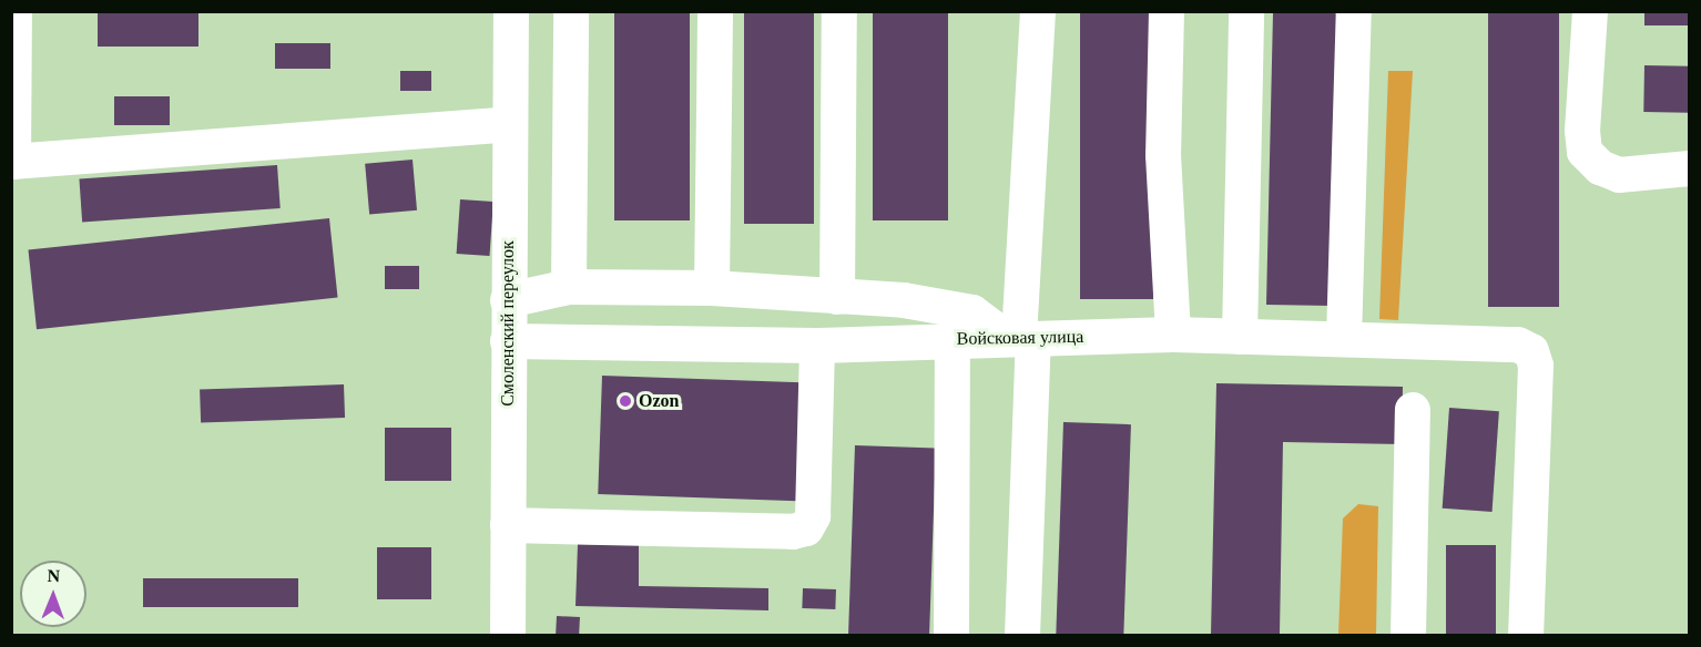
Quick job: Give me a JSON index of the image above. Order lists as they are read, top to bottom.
{
  "streets": {
    "street": ["Смоленский переулок", "Войсковая улица"]
  },
  "crossings": [
    ["Смоленский переулок", "Войсковая улица"]
  ],
  "places": ["Ozon"],
  "north": "top"
}
